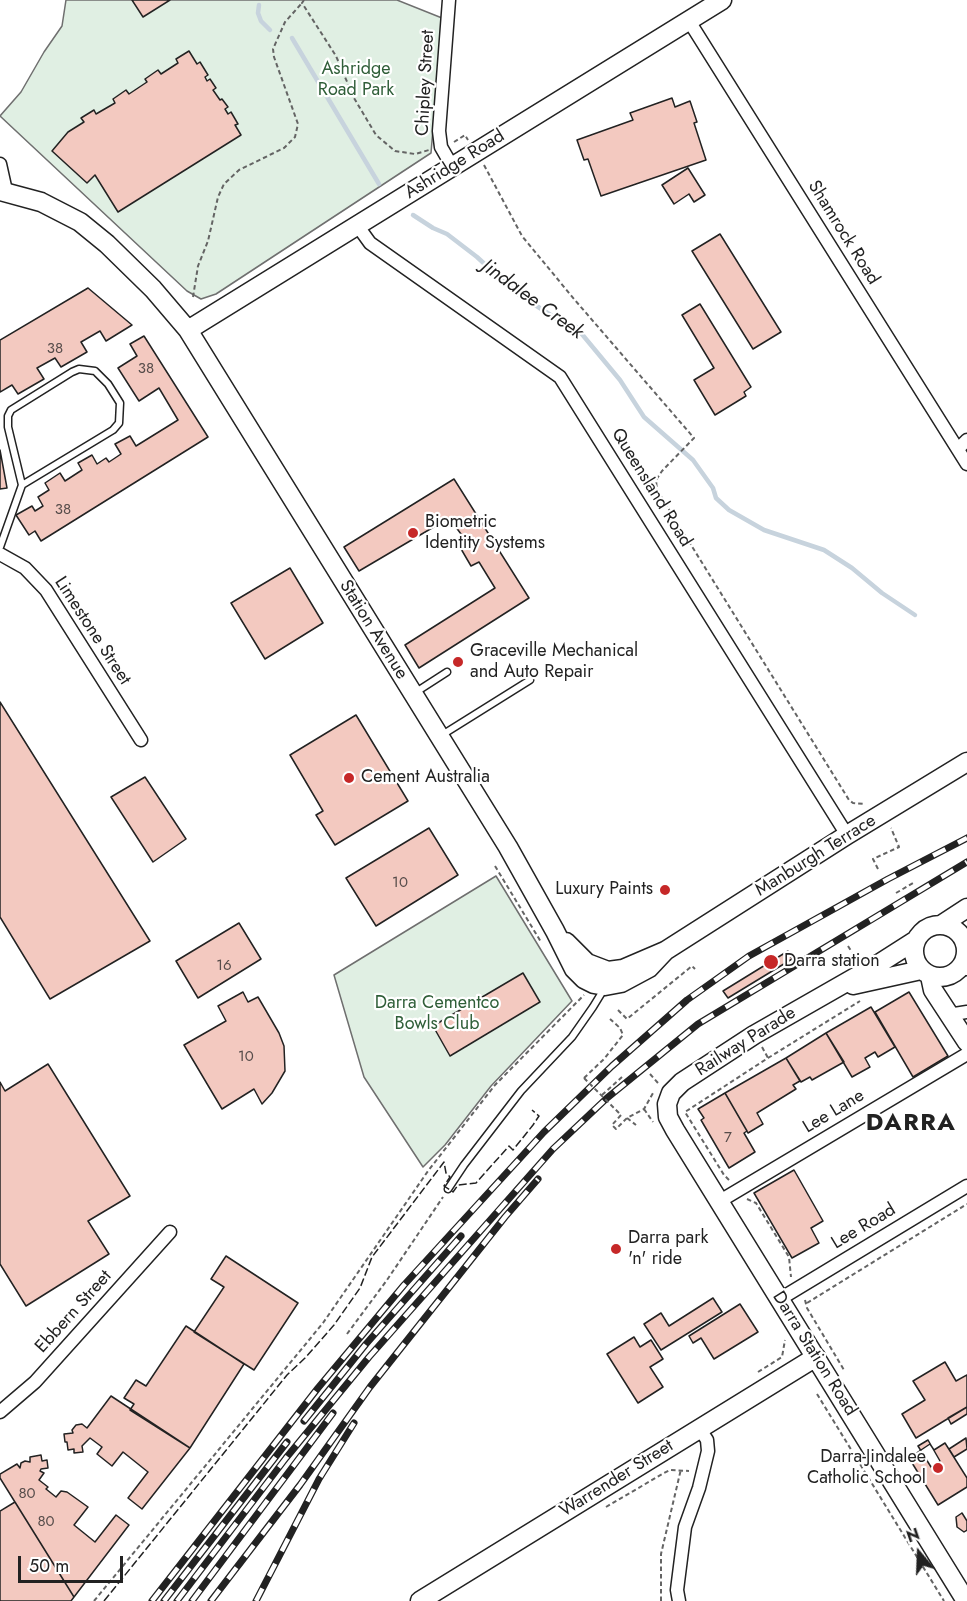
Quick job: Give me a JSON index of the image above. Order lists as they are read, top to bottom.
{
  "streets": {
    "street": [
      "Chipley Street",
      "Ashridge Road",
      "Shamrock Road",
      "Queensland Road",
      "Station Avenue",
      "Limestone Street",
      "Manburgh Terrace",
      "Railway Parade",
      "Lee Lane",
      "Lee Road",
      "Ebbern Street",
      "Darra Station Road",
      "Warrender Street"
    ]
  },
  "crossings": [
    ["Chipley Street", "Ashridge Road"],
    ["Ashridge Road", "Shamrock Road"],
    ["Ashridge Road", "Queensland Road"],
    ["Ashridge Road", "Station Avenue"],
    ["Queensland Road", "Manburgh Terrace"],
    ["Station Avenue", "Manburgh Terrace"],
    ["Railway Parade", "Darra Station Road"],
    ["Lee Lane", "Darra Station Road"],
    ["Lee Road", "Darra Station Road"],
    ["Darra Station Road", "Warrender Street"]
  ],
  "districts": ["DARRA"],
  "water": ["Jindalee Creek"],
  "parks": ["Ashridge Road Park", "Darra Cementco Bowls Club"],
  "places": [
    "Biometric Identity Systems",
    "Graceville Mechanical and Auto Repair",
    "Cement Australia",
    "Luxury Paints",
    "Darra station",
    "Darra park 'n' ride",
    "Darra-Jindalee Catholic School"
  ],
  "house_numbers": [
    "38",
    "38",
    "38",
    "10",
    "16",
    "10",
    "7",
    "80",
    "80"
  ],
  "scale_bar": "50 m",
  "north": "top"
}
